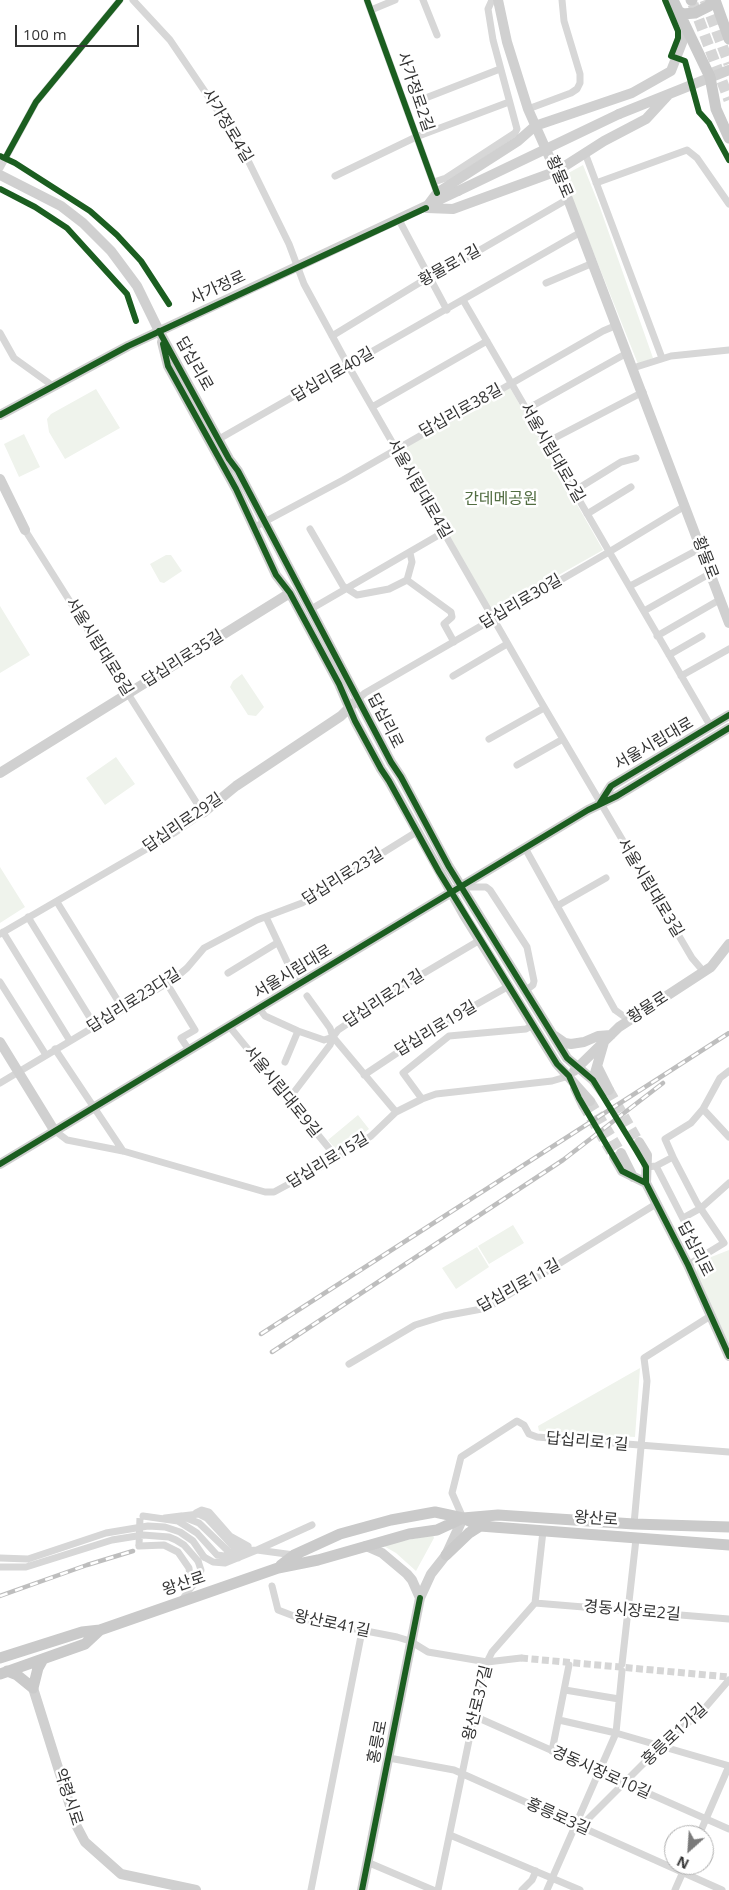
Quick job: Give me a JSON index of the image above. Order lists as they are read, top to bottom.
{
  "streets": {
    "main road": [
      "황물로",
      "사가정로",
      "답십리로",
      "서울시립대로8길",
      "답십리로35길",
      "서울시립대로",
      "답십리로29길",
      "왕산로",
      "홍릉로",
      "약령시로"
    ],
    "street": [
      "사가정로2길",
      "사가정로4길",
      "황물로1길",
      "답십리로40길",
      "답십리로38길",
      "서울시립대로2길",
      "서울시립대로4길",
      "답십리로30길",
      "답십리로23길",
      "서울시립대로3길",
      "답십리로21길",
      "답십리로23다길",
      "답십리로19길",
      "서울시립대로9길",
      "답십리로15길",
      "답십리로11길",
      "답십리로1길",
      "경동시장로2길",
      "왕산로41길",
      "왕산로37길",
      "홍릉로1가길",
      "경동시장로10길",
      "홍릉로3길"
    ]
  },
  "crossings": [
    ["사가정로4길", "사가정로"],
    ["사가정로4길", "서울시립대로4길"],
    ["황물로", "황물로1길"],
    ["황물로", "답십리로"],
    ["황물로", "답십리로40길"],
    ["황물로", "답십리로38길"],
    ["황물로", "답십리로30길"],
    ["황물로", "서울시립대로3길"],
    ["황물로", "답십리로15길"],
    ["황물로1길", "서울시립대로4길"],
    ["사가정로", "답십리로"],
    ["사가정로", "서울시립대로4길"],
    ["답십리로", "답십리로40길"],
    ["답십리로", "답십리로38길"],
    ["답십리로", "답십리로30길"],
    ["답십리로", "답십리로35길"],
    ["답십리로", "서울시립대로"],
    ["답십리로", "답십리로29길"],
    ["답십리로", "답십리로23길"],
    ["답십리로", "답십리로21길"],
    ["답십리로", "답십리로19길"],
    ["답십리로", "답십리로15길"],
    ["답십리로", "답십리로11길"],
    ["답십리로40길", "서울시립대로2길"],
    ["답십리로40길", "서울시립대로4길"],
    ["답십리로38길", "서울시립대로2길"],
    ["답십리로38길", "서울시립대로4길"],
    ["서울시립대로2길", "답십리로30길"],
    ["서울시립대로2길", "서울시립대로"],
    ["서울시립대로4길", "답십리로30길"],
    ["서울시립대로4길", "서울시립대로"],
    ["서울시립대로4길", "서울시립대로3길"],
    ["답십리로30길", "답십리로29길"],
    ["서울시립대로8길", "답십리로35길"],
    ["서울시립대로8길", "답십리로29길"],
    ["서울시립대로", "서울시립대로3길"],
    ["서울시립대로", "답십리로21길"],
    ["서울시립대로", "서울시립대로9길"],
    ["서울시립대로", "답십리로15길"],
    ["답십리로23길", "답십리로23다길"],
    ["답십리로21길", "서울시립대로9길"],
    ["서울시립대로9길", "답십리로15길"],
    ["답십리로1길", "왕산로"],
    ["답십리로1길", "홍릉로"],
    ["왕산로", "홍릉로"],
    ["경동시장로2길", "왕산로37길"],
    ["왕산로41길", "왕산로37길"],
    ["왕산로41길", "홍릉로"],
    ["왕산로37길", "경동시장로10길"],
    ["왕산로37길", "홍릉로3길"],
    ["홍릉로1가길", "경동시장로10길"],
    ["홍릉로1가길", "홍릉로3길"],
    ["홍릉로", "홍릉로3길"]
  ],
  "parks": ["간데메공원"],
  "scale_bar": "100 m",
  "north": "bottom left"
}
